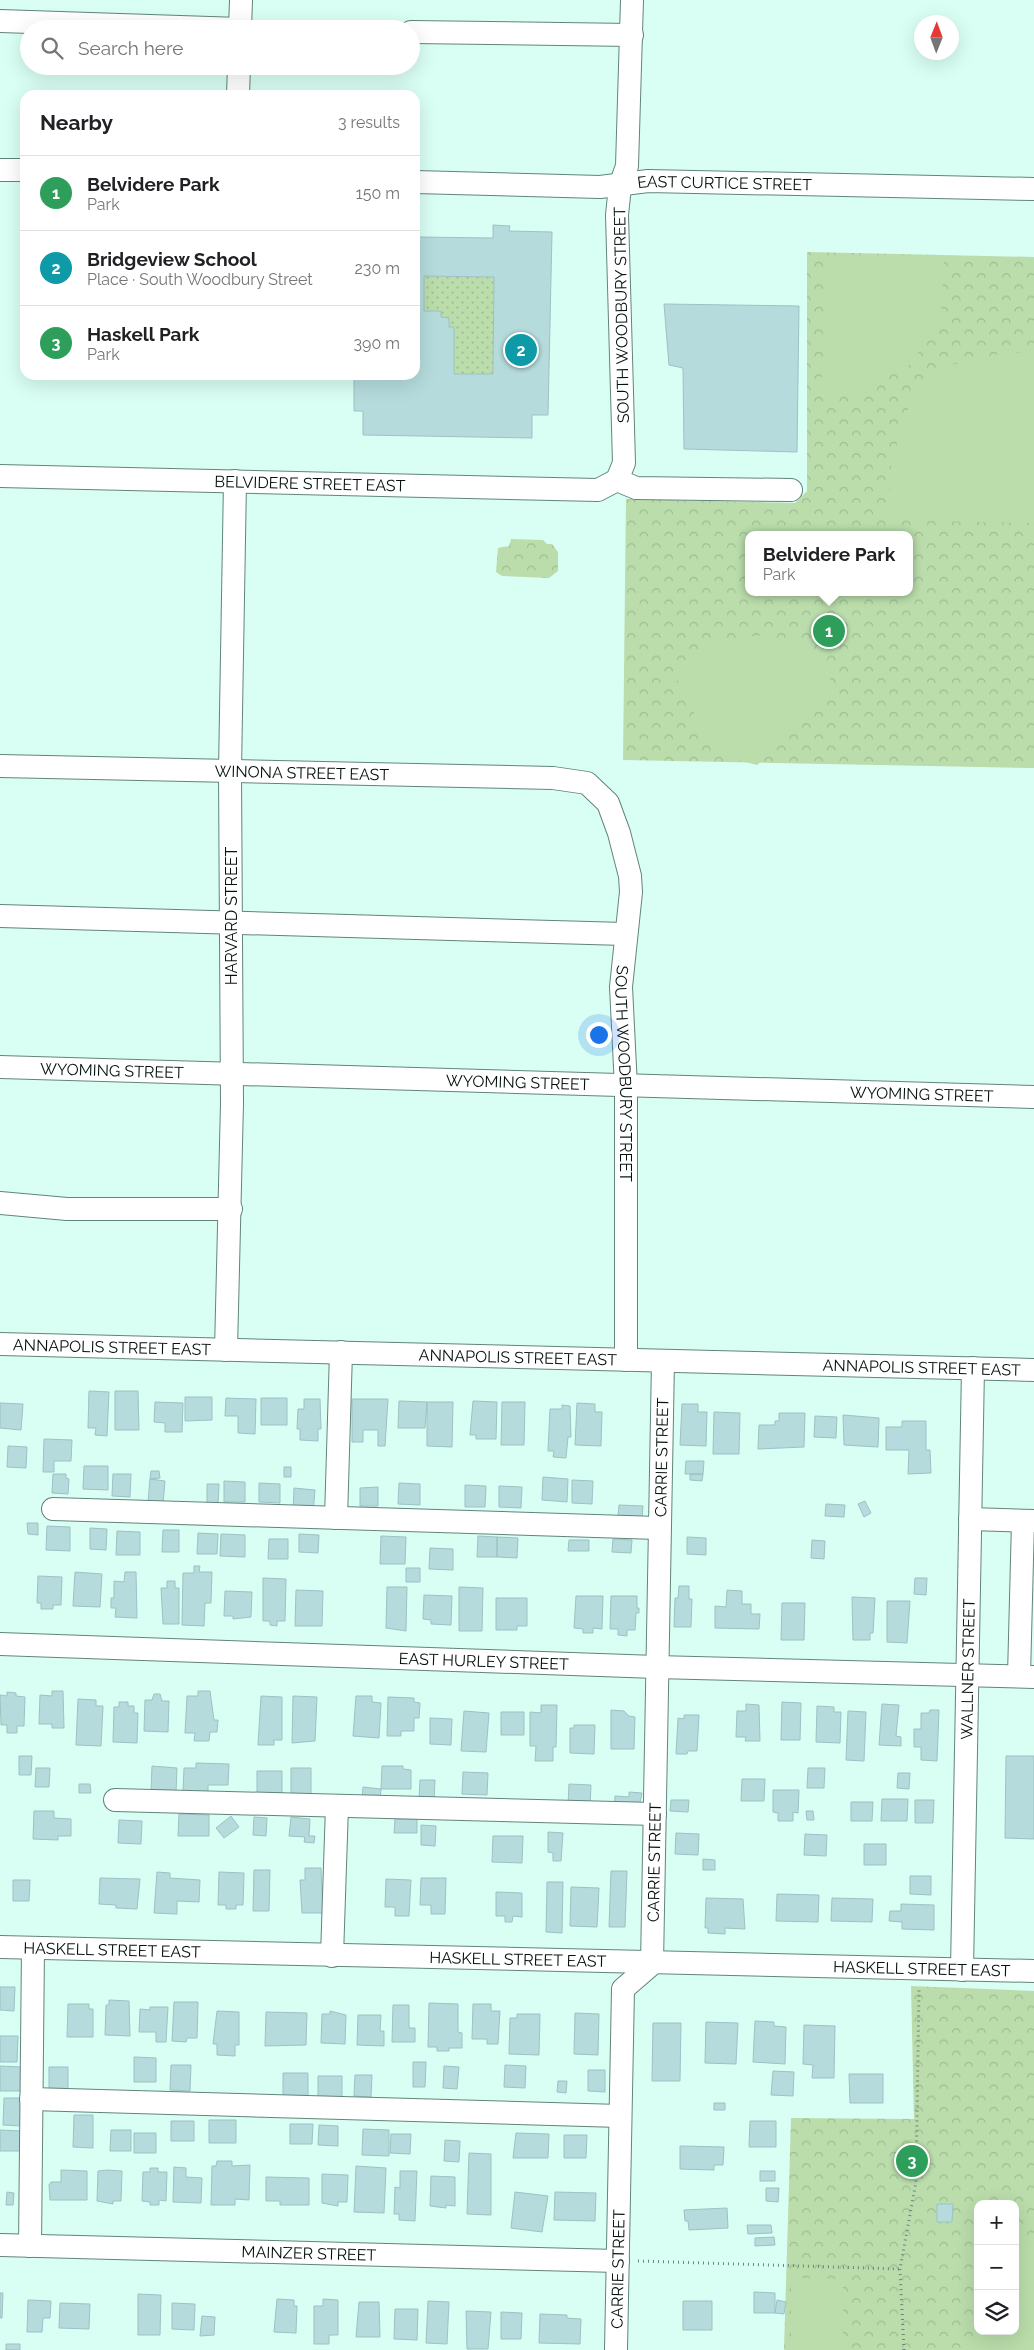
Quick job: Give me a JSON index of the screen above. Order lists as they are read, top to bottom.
{
  "streets": {
    "street": [
      "EAST CURTICE STREET",
      "SOUTH WOODBURY STREET",
      "BELVIDERE STREET EAST",
      "WINONA STREET EAST",
      "HARVARD STREET",
      "WYOMING STREET",
      "ANNAPOLIS STREET EAST",
      "CARRIE STREET",
      "EAST HURLEY STREET",
      "WALLNER STREET",
      "HASKELL STREET EAST",
      "MAINZER STREET"
    ]
  },
  "crossings": [
    ["EAST CURTICE STREET", "SOUTH WOODBURY STREET"],
    ["SOUTH WOODBURY STREET", "BELVIDERE STREET EAST"],
    ["SOUTH WOODBURY STREET", "WINONA STREET EAST"],
    ["SOUTH WOODBURY STREET", "WYOMING STREET"],
    ["SOUTH WOODBURY STREET", "ANNAPOLIS STREET EAST"],
    ["BELVIDERE STREET EAST", "HARVARD STREET"],
    ["WINONA STREET EAST", "HARVARD STREET"],
    ["HARVARD STREET", "WYOMING STREET"],
    ["HARVARD STREET", "ANNAPOLIS STREET EAST"],
    ["ANNAPOLIS STREET EAST", "CARRIE STREET"],
    ["ANNAPOLIS STREET EAST", "WALLNER STREET"],
    ["CARRIE STREET", "EAST HURLEY STREET"],
    ["CARRIE STREET", "HASKELL STREET EAST"],
    ["CARRIE STREET", "MAINZER STREET"],
    ["EAST HURLEY STREET", "WALLNER STREET"],
    ["WALLNER STREET", "HASKELL STREET EAST"]
  ],
  "north": "top",
  "page": {
    "search": "Search here",
    "heading": ["Nearby", "3 results"],
    "list": [
      {
        "mark": "1",
        "name": "Belvidere Park",
        "note": "Park",
        "value": "150 m"
      },
      {
        "mark": "2",
        "name": "Bridgeview School",
        "note": "Place · South Woodbury Street",
        "value": "230 m"
      },
      {
        "mark": "3",
        "name": "Haskell Park",
        "note": "Park",
        "value": "390 m"
      }
    ],
    "pins": ["2", "1", "3"],
    "popup": ["Belvidere Park", "Park"],
    "map_buttons": ["+", "−"]
  }
}
